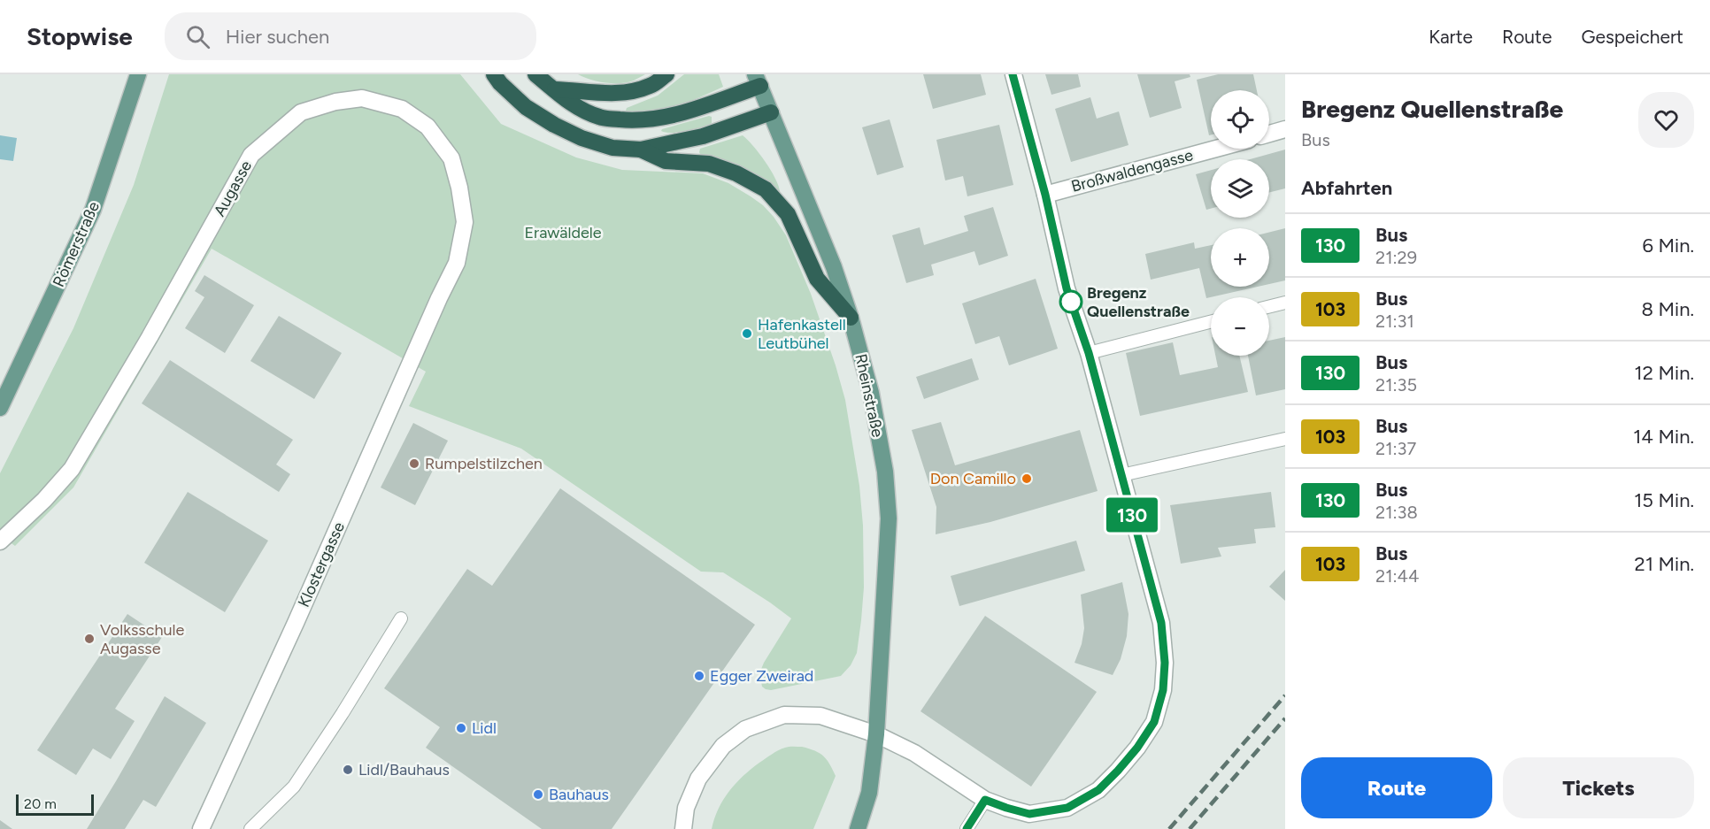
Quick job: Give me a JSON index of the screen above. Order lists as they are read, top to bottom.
{
  "streets": {
    "main road": ["Römerstraße", "Rheinstraße"],
    "street": ["Broßwaldengasse", "Augasse", "Klostergasse"]
  },
  "crossings": [
    ["Augasse", "Klostergasse"]
  ],
  "parks": ["Erawäldele"],
  "places": [
    "Bregenz Quellenstraße",
    "Hafenkastell Leutbühel",
    "Rumpelstilzchen",
    "Don Camillo",
    "Volksschule Augasse",
    "Egger Zweirad",
    "Lidl",
    "Lidl/Bauhaus",
    "Bauhaus"
  ],
  "lines": ["bus line 130"],
  "scale_bar": "20 m",
  "page": {
    "header": "Stopwise",
    "search": "Hier suchen",
    "nav": ["Karte", "Route", "Gespeichert"],
    "on_map": "130",
    "heading": [
      ["Bregenz Quellenstraße", "Bus"],
      "Abfahrten"
    ],
    "map_buttons": ["+", "−"],
    "list": [
      {
        "mark": "130",
        "name": "Bus",
        "note": "21:29",
        "value": "6 Min."
      },
      {
        "mark": "103",
        "name": "Bus",
        "note": "21:31",
        "value": "8 Min."
      },
      {
        "mark": "130",
        "name": "Bus",
        "note": "21:35",
        "value": "12 Min."
      },
      {
        "mark": "103",
        "name": "Bus",
        "note": "21:37",
        "value": "14 Min."
      },
      {
        "mark": "130",
        "name": "Bus",
        "note": "21:38",
        "value": "15 Min."
      },
      {
        "mark": "103",
        "name": "Bus",
        "note": "21:44",
        "value": "21 Min."
      }
    ],
    "buttons": ["Route", "Tickets"],
    "scale": "20 m"
  }
}
